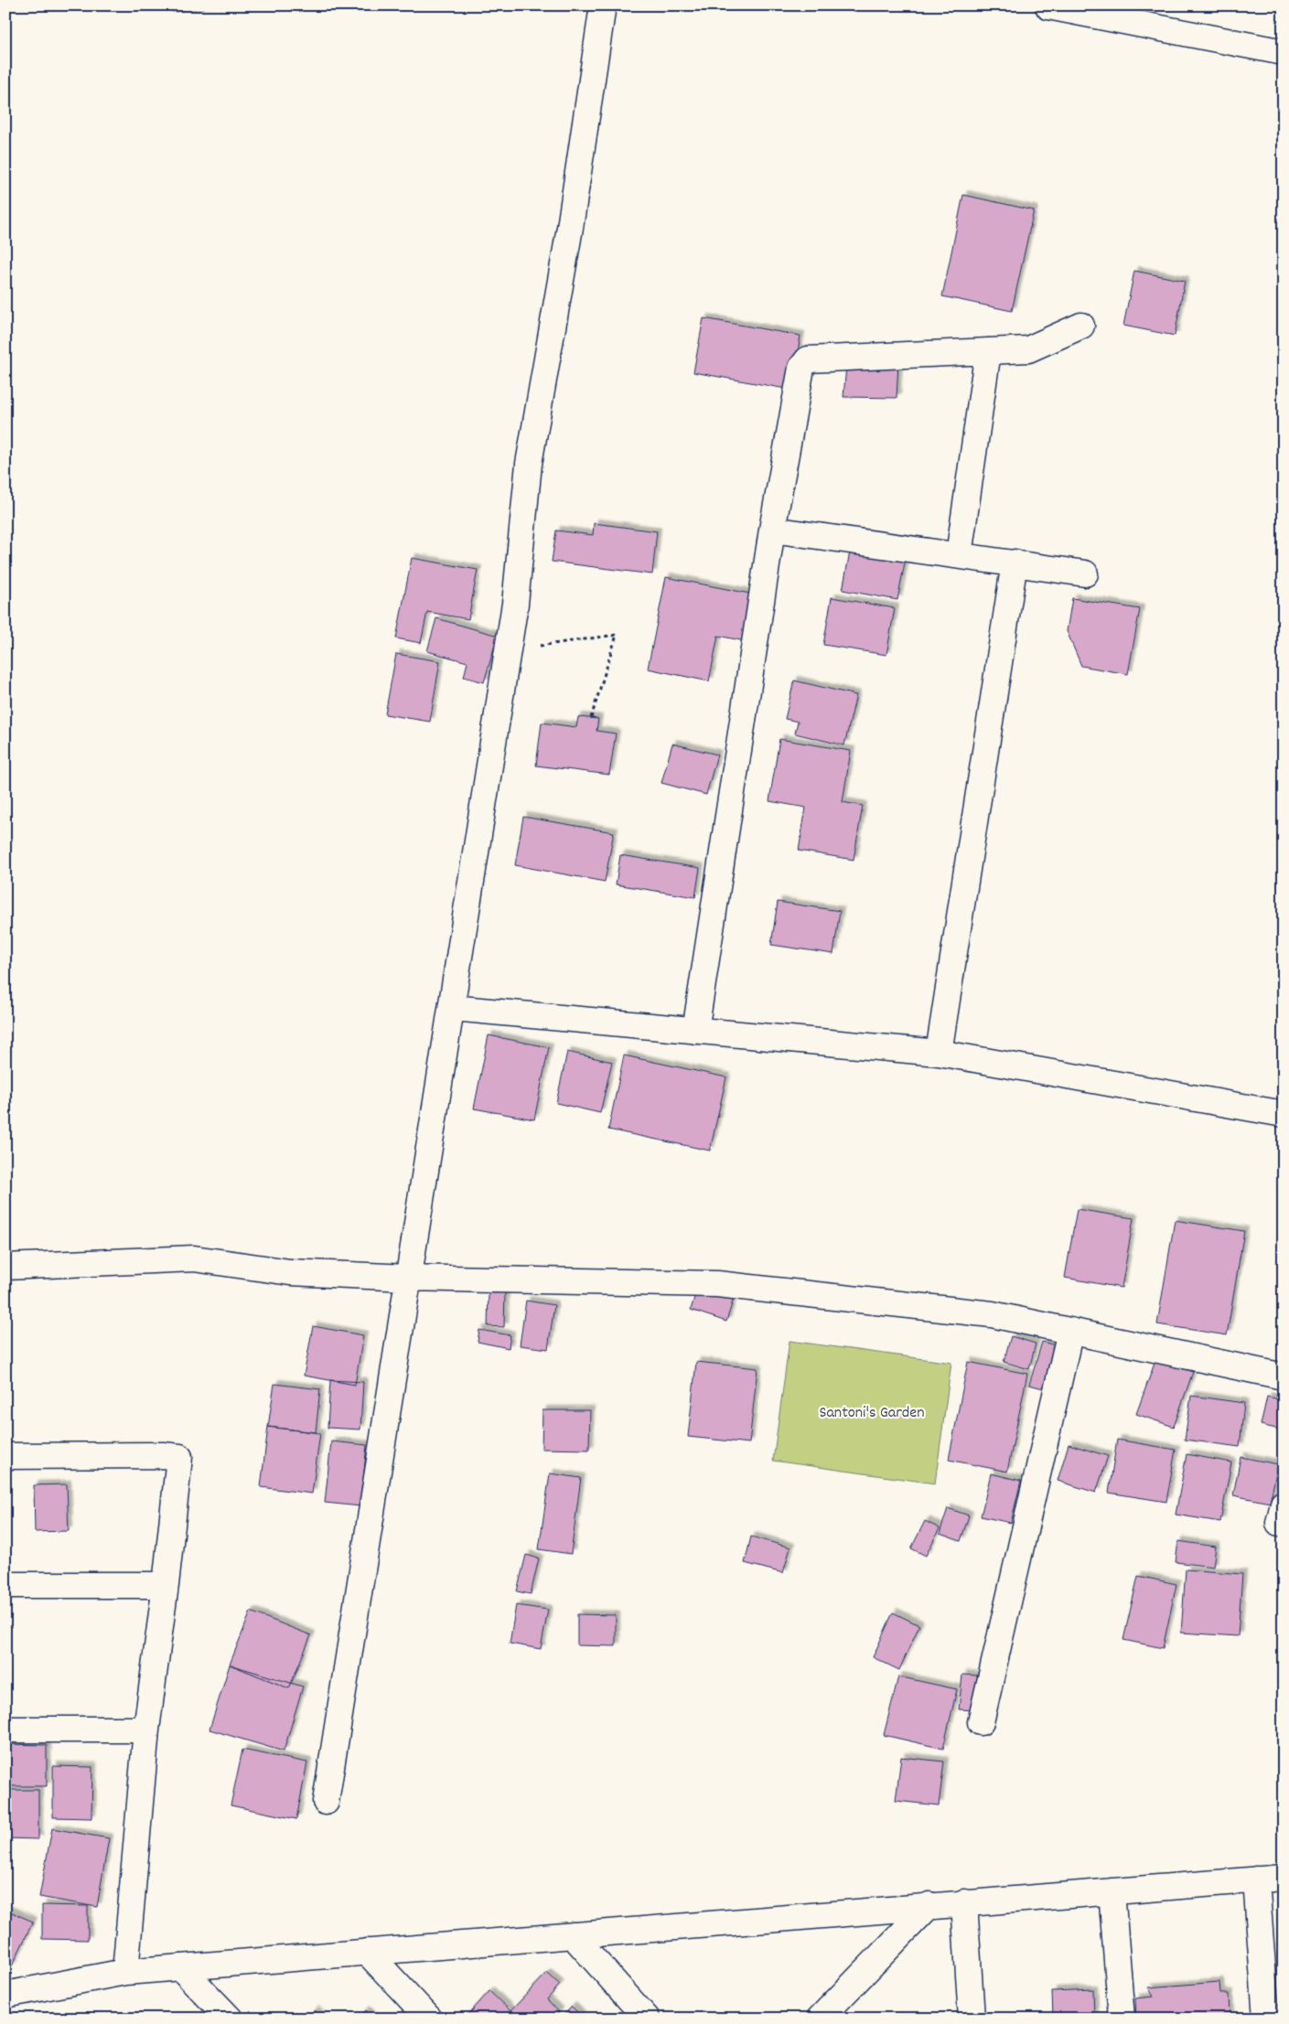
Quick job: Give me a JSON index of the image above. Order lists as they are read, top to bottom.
{
  "parks": ["Santoni's Garden"]
}
